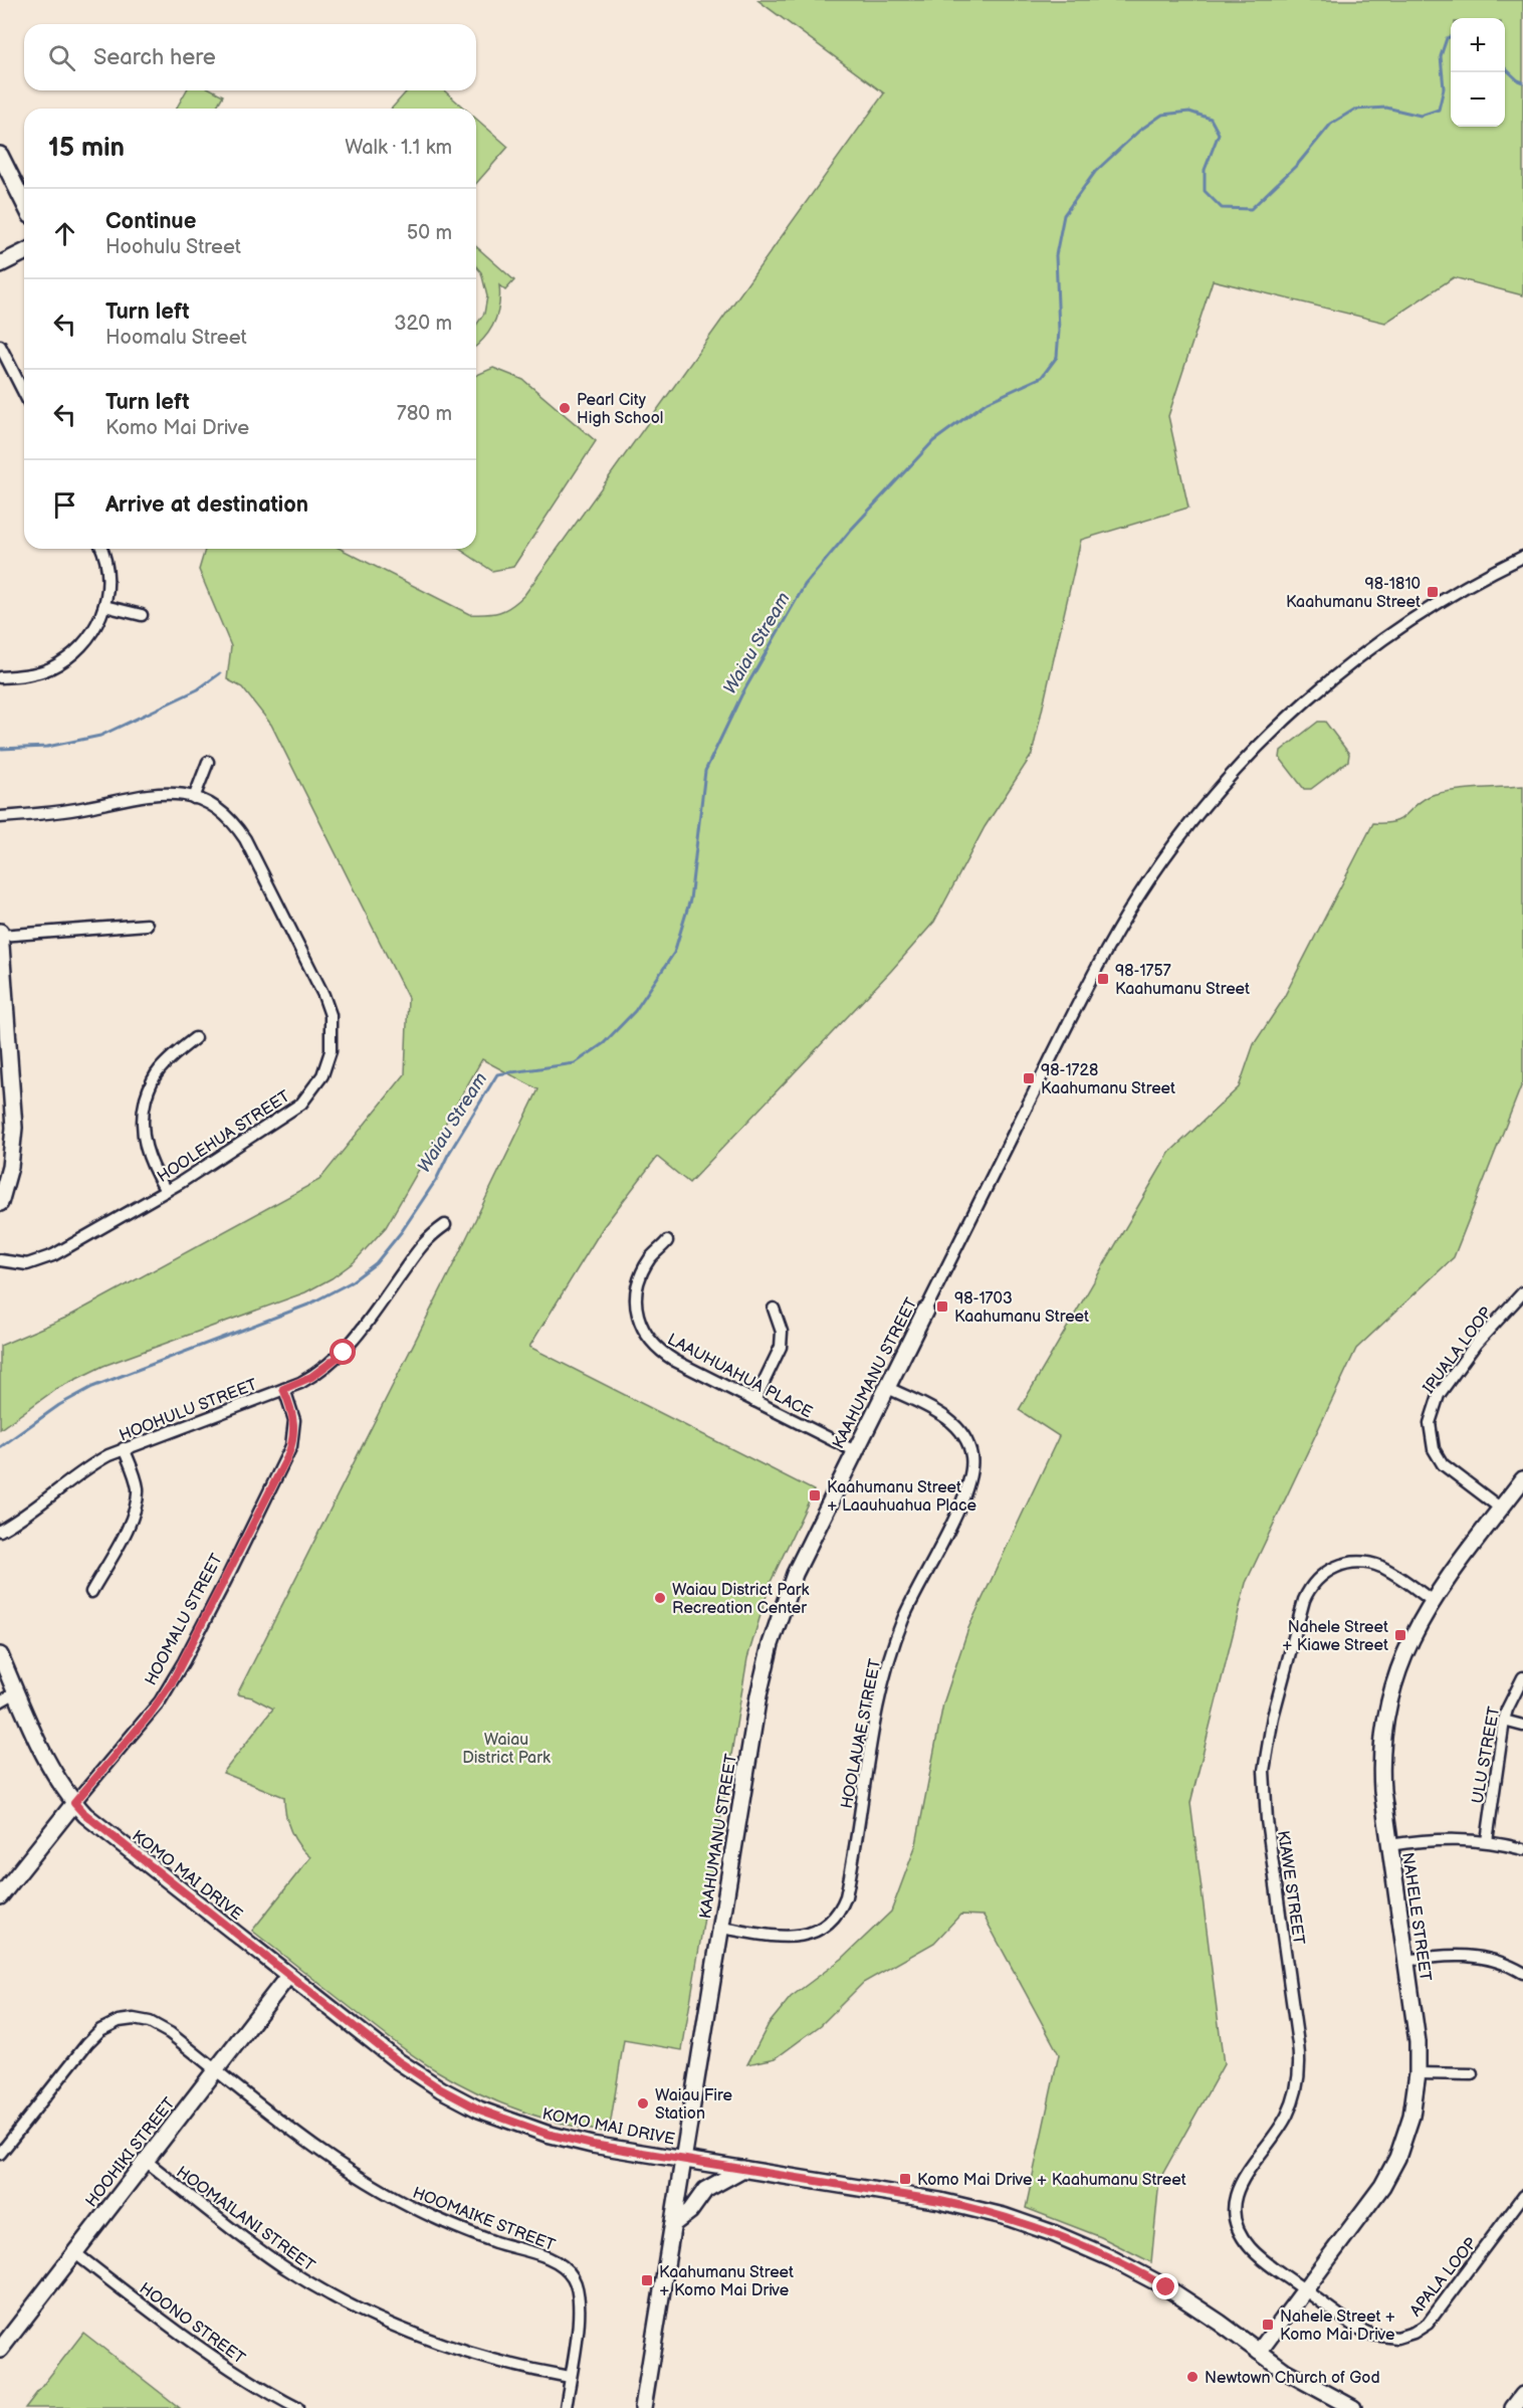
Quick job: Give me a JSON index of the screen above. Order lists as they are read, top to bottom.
{
  "streets": {
    "street": [
      "HOOLEHUA STREET",
      "IPUALA LOOP",
      "KAAHUMANU STREET",
      "LAAUHUAHUA PLACE",
      "HOOHULU STREET",
      "HOOMALU STREET",
      "HOOLAUAE STREET",
      "ULU STREET",
      "KOMO MAI DRIVE",
      "KIAWE STREET",
      "NAHELE STREET",
      "HOOHIKI STREET",
      "HOOMAILANI STREET",
      "HOOMAIKE STREET",
      "APALA LOOP",
      "HOONO STREET"
    ]
  },
  "crossings": [
    ["IPUALA LOOP", "NAHELE STREET"],
    ["KAAHUMANU STREET", "LAAUHUAHUA PLACE"],
    ["KAAHUMANU STREET", "HOOLAUAE STREET"],
    ["KAAHUMANU STREET", "KOMO MAI DRIVE"],
    ["HOOHULU STREET", "HOOMALU STREET"],
    ["HOOMALU STREET", "KOMO MAI DRIVE"],
    ["KOMO MAI DRIVE", "NAHELE STREET"],
    ["KOMO MAI DRIVE", "HOOHIKI STREET"],
    ["KIAWE STREET", "NAHELE STREET"],
    ["KIAWE STREET", "APALA LOOP"],
    ["NAHELE STREET", "APALA LOOP"],
    ["HOOHIKI STREET", "HOOMAILANI STREET"],
    ["HOOHIKI STREET", "HOOMAIKE STREET"],
    ["HOOHIKI STREET", "HOONO STREET"],
    ["HOOMAILANI STREET", "HOOMAIKE STREET"]
  ],
  "water": ["Waiau Stream"],
  "parks": ["Waiau District Park"],
  "places": {
    "other": [
      "Pearl City High School",
      "Waiau District Park Recreation Center",
      "Waiau Fire Station",
      "Newtown Church of God"
    ],
    "transit": [
      "98-1810 Kaahumanu Street",
      "98-1757 Kaahumanu Street",
      "98-1728 Kaahumanu Street",
      "98-1703 Kaahumanu Street",
      "Kaahumanu Street + Laauhuahua Place",
      "Nahele Street + Kiawe Street",
      "Komo Mai Drive + Kaahumanu Street",
      "Kaahumanu Street + Komo Mai Drive",
      "Nahele Street + Komo Mai Drive"
    ]
  },
  "page": {
    "map_buttons": ["+", "−"],
    "search": "Search here",
    "heading": ["15 min", "Walk · 1.1 km"],
    "list": [
      ["Continue", "Hoohulu Street", "50 m"],
      ["Turn left", "Hoomalu Street", "320 m"],
      ["Turn left", "Komo Mai Drive", "780 m"],
      "Arrive at destination"
    ]
  }
}
